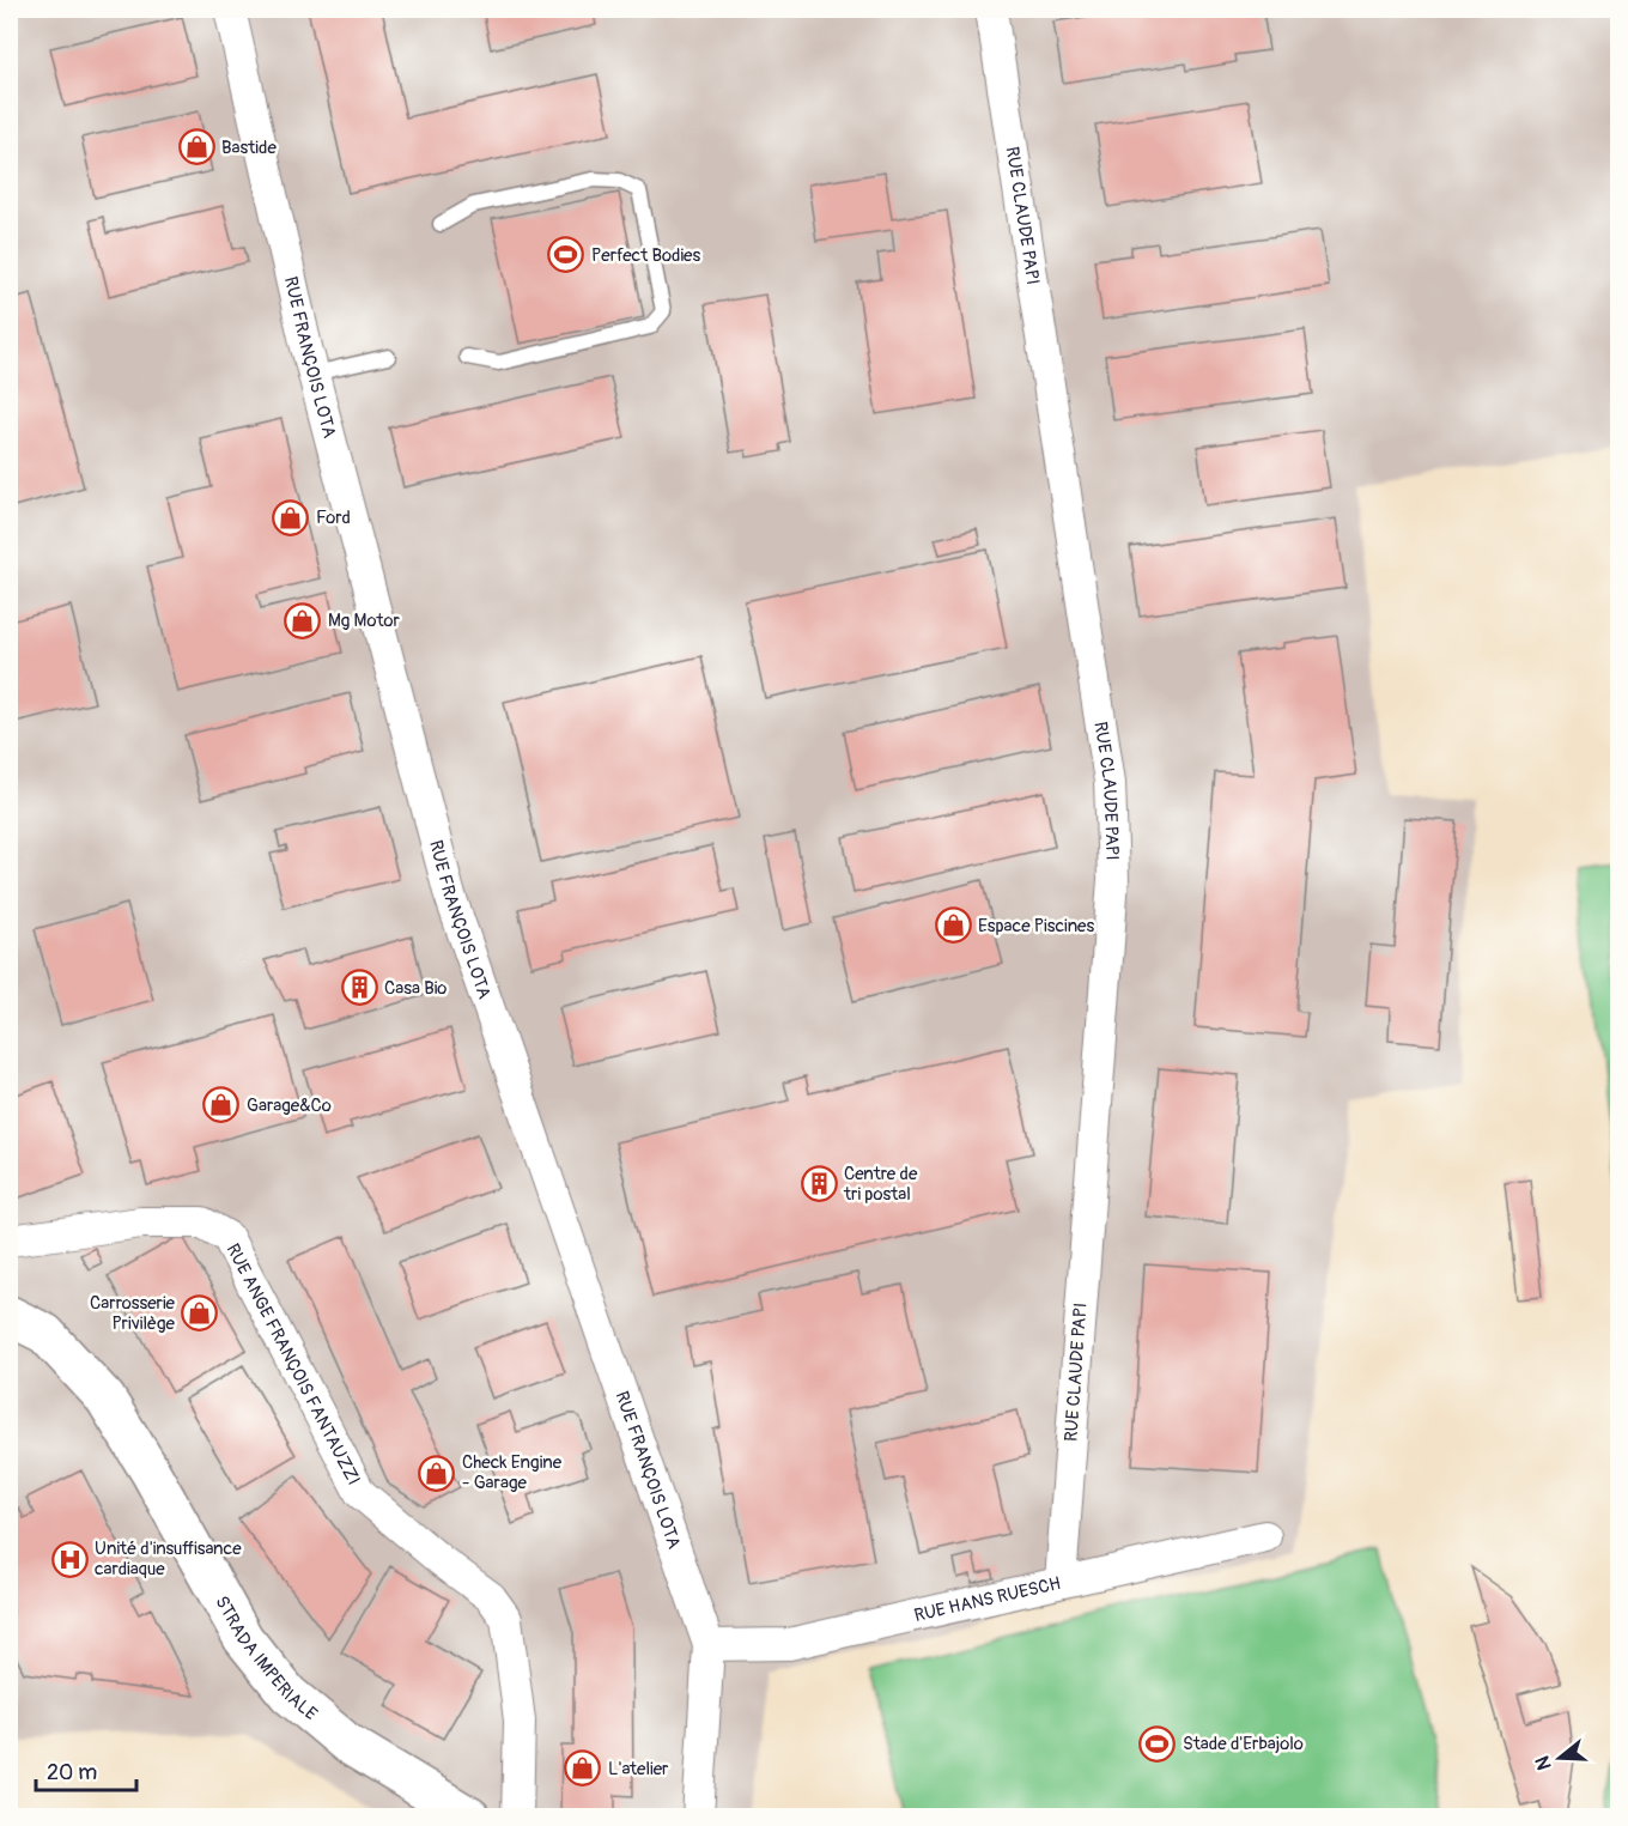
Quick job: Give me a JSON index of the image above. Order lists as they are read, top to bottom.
{
  "streets": {
    "street": [
      "RUE CLAUDE PAPI",
      "RUE FRANÇOIS LOTA",
      "RUE ANGE FRANÇOIS FANTAUZZI",
      "RUE HANS RUESCH",
      "STRADA IMPERIALE"
    ]
  },
  "crossings": [
    ["RUE CLAUDE PAPI", "RUE HANS RUESCH"],
    ["RUE FRANÇOIS LOTA", "RUE HANS RUESCH"]
  ],
  "places": {
    "shop": [
      "Bastide",
      "Ford",
      "Mg Motor",
      "Espace Piscines",
      "Garage&Co",
      "Carrosserie Privilège",
      "Check Engine - Garage",
      "L'atelier"
    ],
    "sports": ["Perfect Bodies", "Stade d'Erbajolo"],
    "building": ["Casa Bio", "Centre de tri postal"],
    "hospital": ["Unité d'insuffisance cardiaque"]
  },
  "scale_bar": "20 m",
  "north": "left"
}
